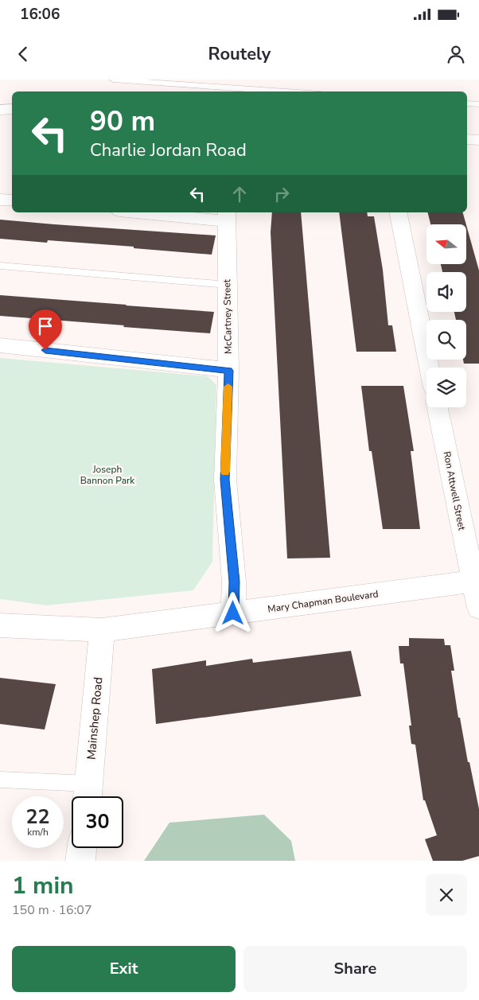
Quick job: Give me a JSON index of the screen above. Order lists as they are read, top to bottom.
{
  "streets": {
    "street": [
      "McCartney Street",
      "Ron Attwell Street",
      "Mary Chapman Boulevard",
      "Mainshep Road"
    ]
  },
  "crossings": [
    ["McCartney Street", "Mary Chapman Boulevard"],
    ["Ron Attwell Street", "Mary Chapman Boulevard"],
    ["Mary Chapman Boulevard", "Mainshep Road"]
  ],
  "parks": ["Joseph Bannon Park"],
  "north": "left",
  "page": {
    "status": "16:06",
    "header": "Routely",
    "turn": ["90 m", "Charlie Jordan Road"],
    "speed": "22 km/h",
    "limit": "30",
    "heading": ["1 min", "150 m · 16:07"],
    "buttons": ["Exit", "Share"]
  }
}
